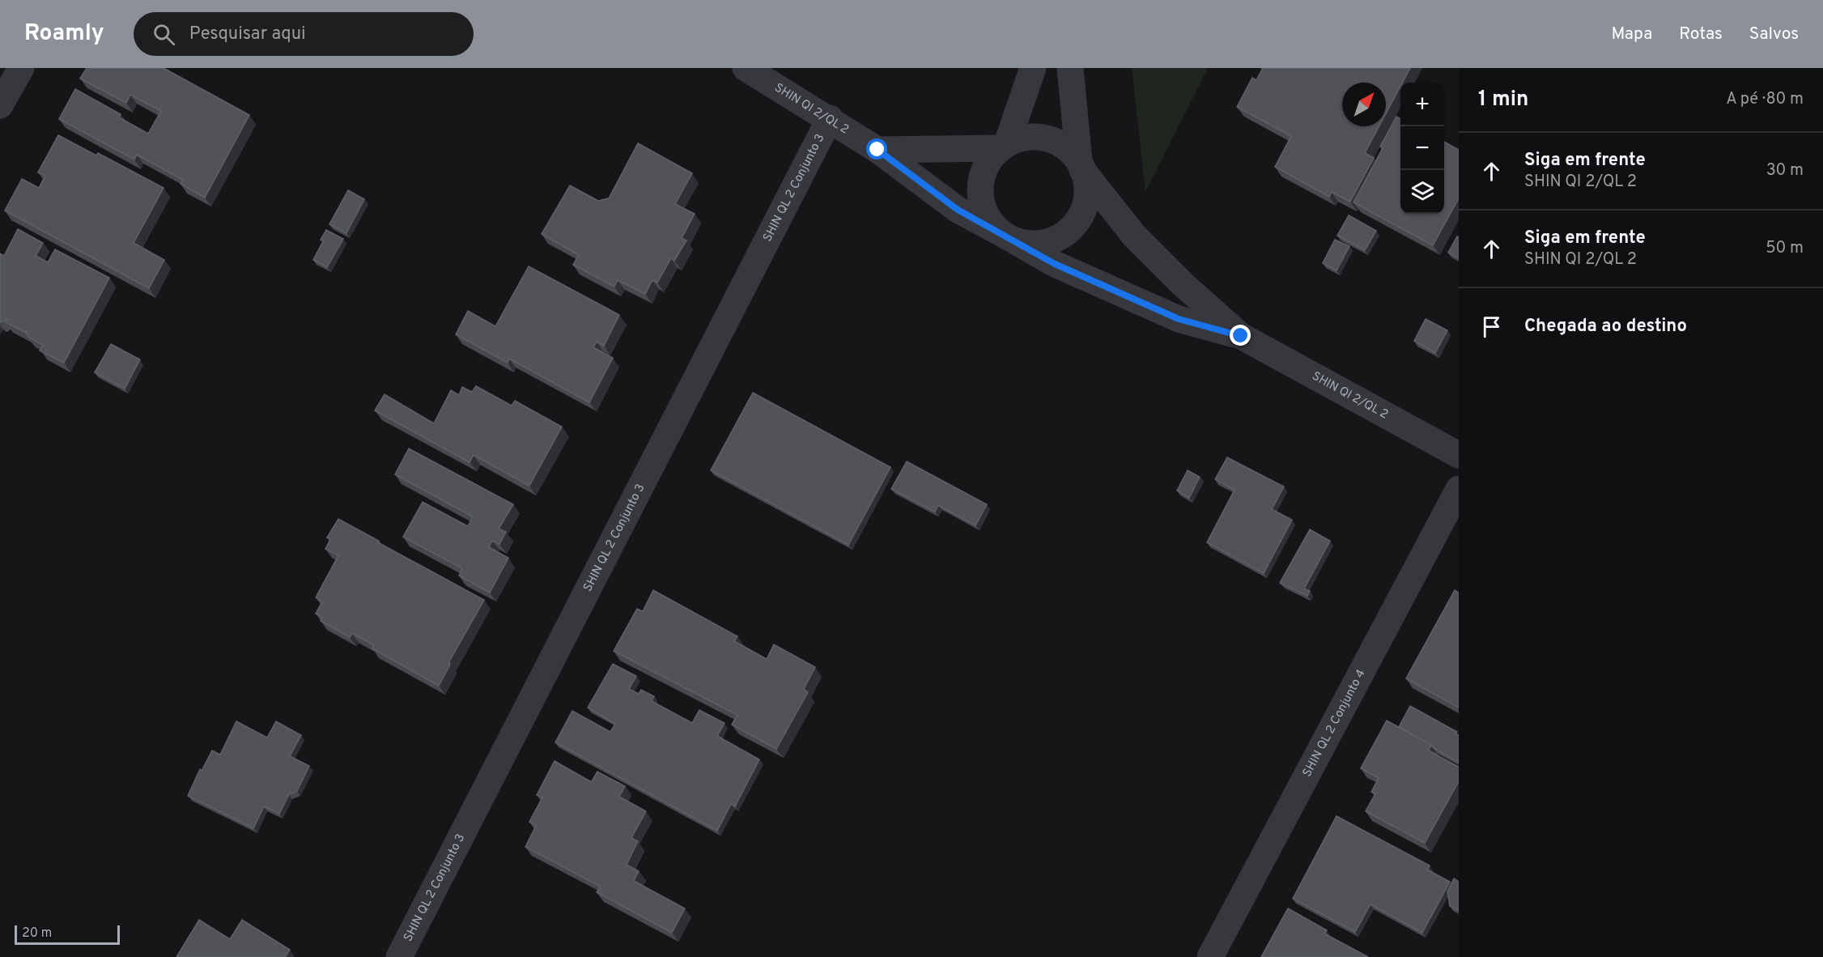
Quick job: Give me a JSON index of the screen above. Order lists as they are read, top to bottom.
{
  "streets": {
    "street": ["SHIN QI 2/QL 2", "SHIN QL 2 Conjunto 3", "SHIN QL 2 Conjunto 4"]
  },
  "crossings": [
    ["SHIN QI 2/QL 2", "SHIN QL 2 Conjunto 3"]
  ],
  "scale_bar": "20 m",
  "north": "top right",
  "page": {
    "header": "Roamly",
    "search": "Pesquisar aqui",
    "nav": ["Mapa", "Rotas", "Salvos"],
    "heading": ["1 min", "A pé · 80 m"],
    "map_buttons": ["+", "−"],
    "list": [
      ["Siga em frente", "SHIN QI 2/QL 2", "30 m"],
      ["Siga em frente", "SHIN QI 2/QL 2", "50 m"],
      "Chegada ao destino"
    ],
    "scale": "20 m"
  }
}
